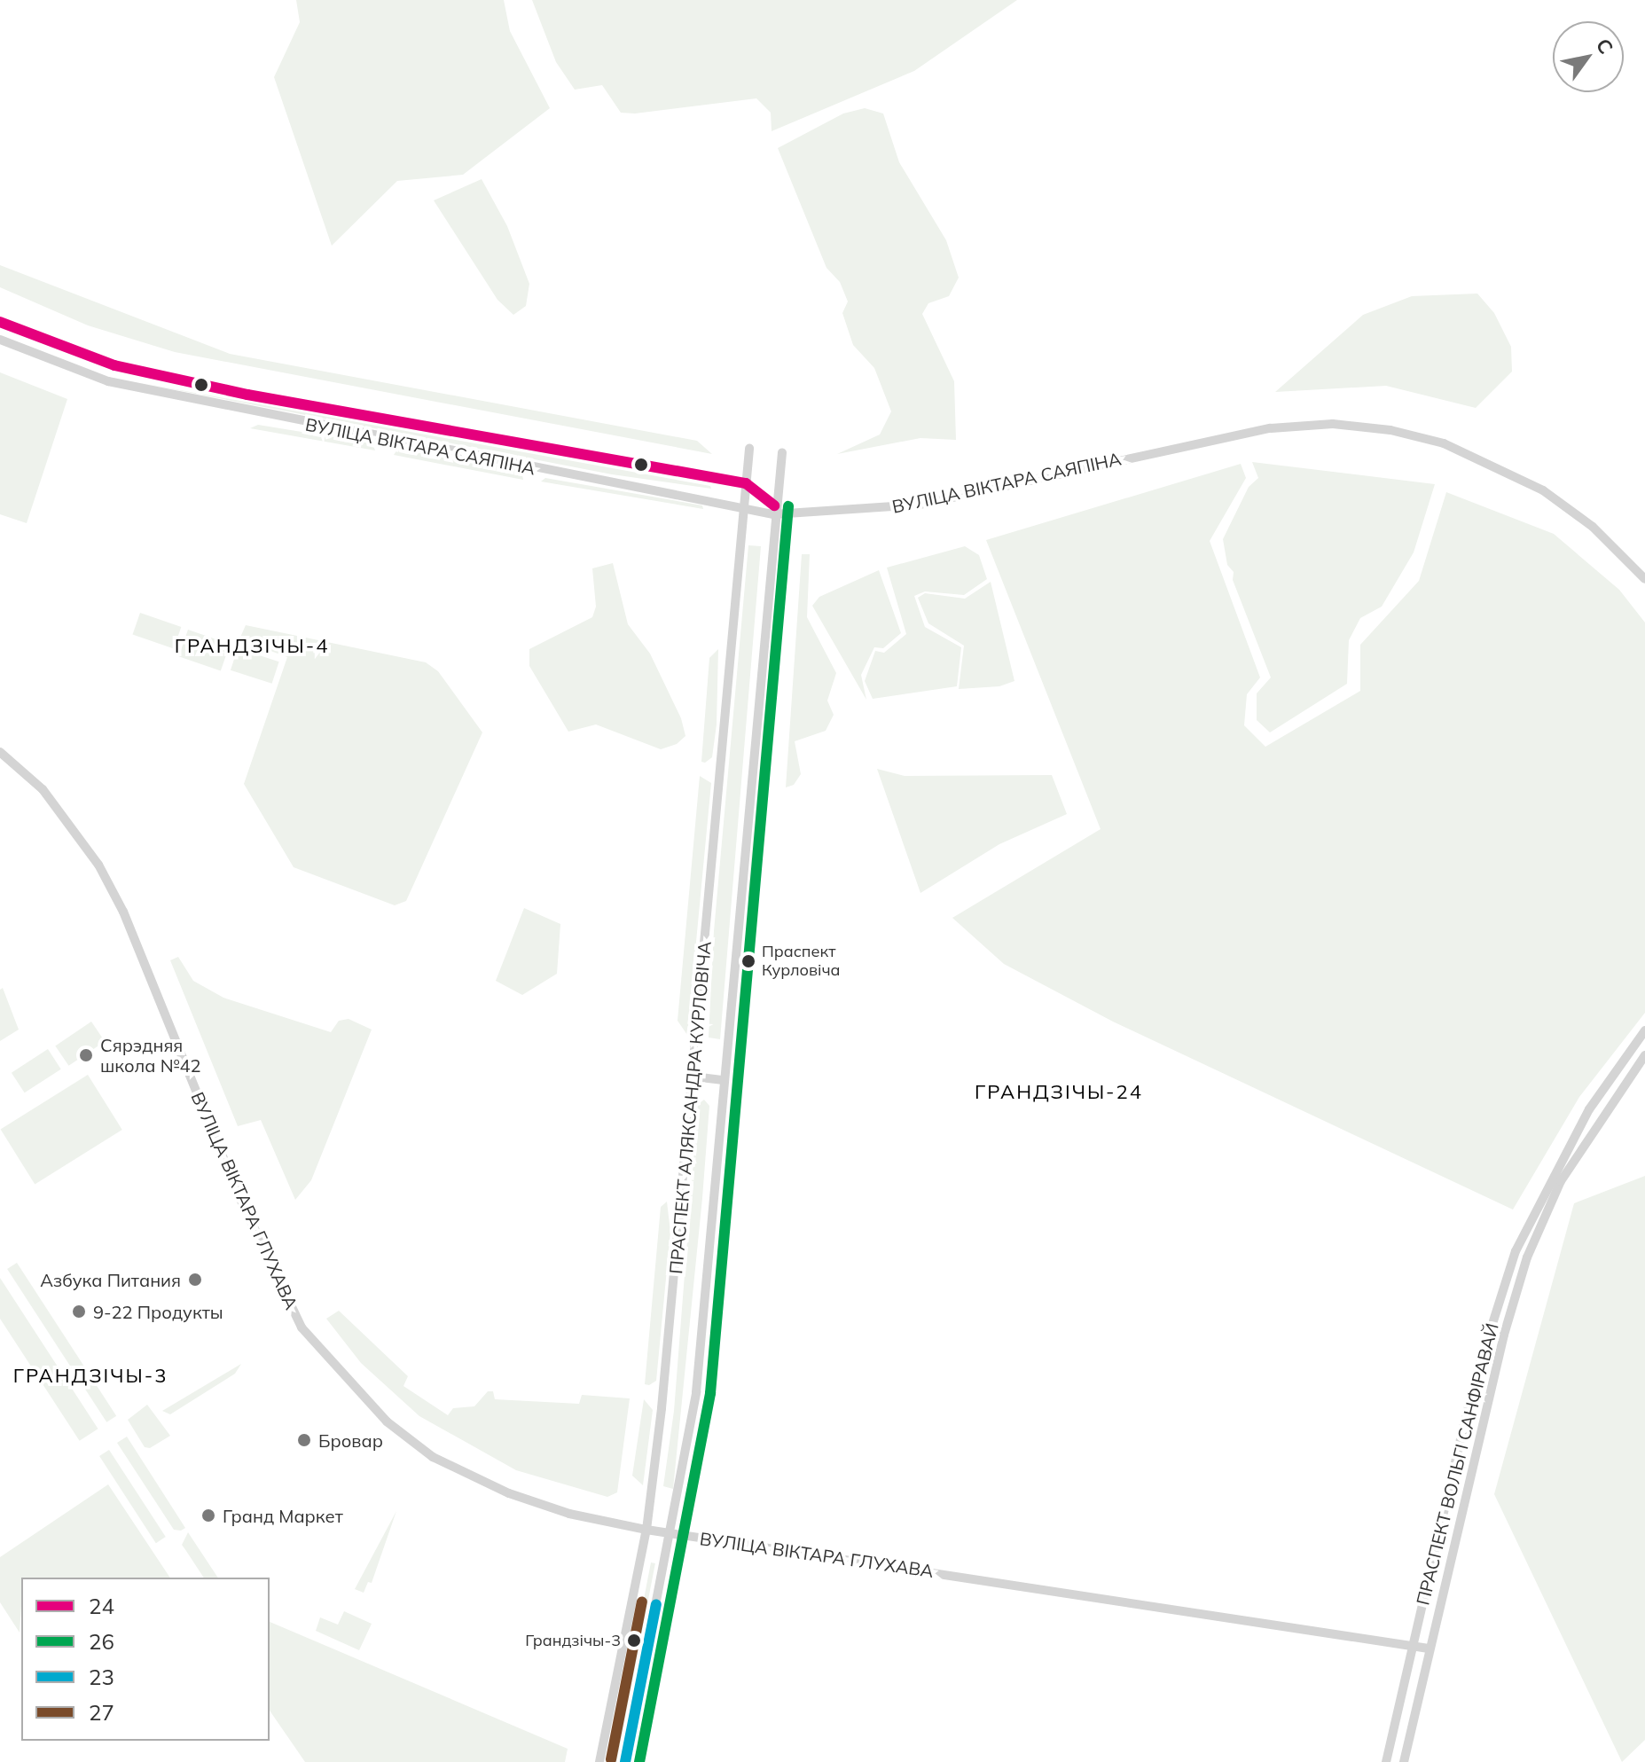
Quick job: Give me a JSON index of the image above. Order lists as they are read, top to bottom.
{
  "streets": {
    "street": [
      "ВУЛІЦА ВІКТАРА САЯПІНА",
      "ПРАСПЕКТ АЛЯКСАНДРА КУРЛОВІЧА",
      "ВУЛІЦА ВІКТАРА ГЛУХАВА",
      "ПРАСПЕКТ ВОЛЬГІ САНФІРАВАЙ"
    ]
  },
  "crossings": [
    ["ВУЛІЦА ВІКТАРА САЯПІНА", "ПРАСПЕКТ АЛЯКСАНДРА КУРЛОВІЧА"],
    ["ПРАСПЕКТ АЛЯКСАНДРА КУРЛОВІЧА", "ВУЛІЦА ВІКТАРА ГЛУХАВА"],
    ["ВУЛІЦА ВІКТАРА ГЛУХАВА", "ПРАСПЕКТ ВОЛЬГІ САНФІРАВАЙ"]
  ],
  "districts": ["ГРАНДЗІЧЫ-4", "ГРАНДЗІЧЫ-24", "ГРАНДЗІЧЫ-3"],
  "places": [
    "Праспект Курловіча",
    "Сярэдняя школа №42",
    "Азбука Питания",
    "9-22 Продукты",
    "Бровар",
    "Гранд Маркет",
    "Грандзічы-3"
  ],
  "lines": [
    "transit line 24",
    "transit line 26",
    "transit line 27",
    "transit line 23"
  ],
  "legend": [
    "24",
    "26",
    "23",
    "27"
  ],
  "north": "top right"
}
